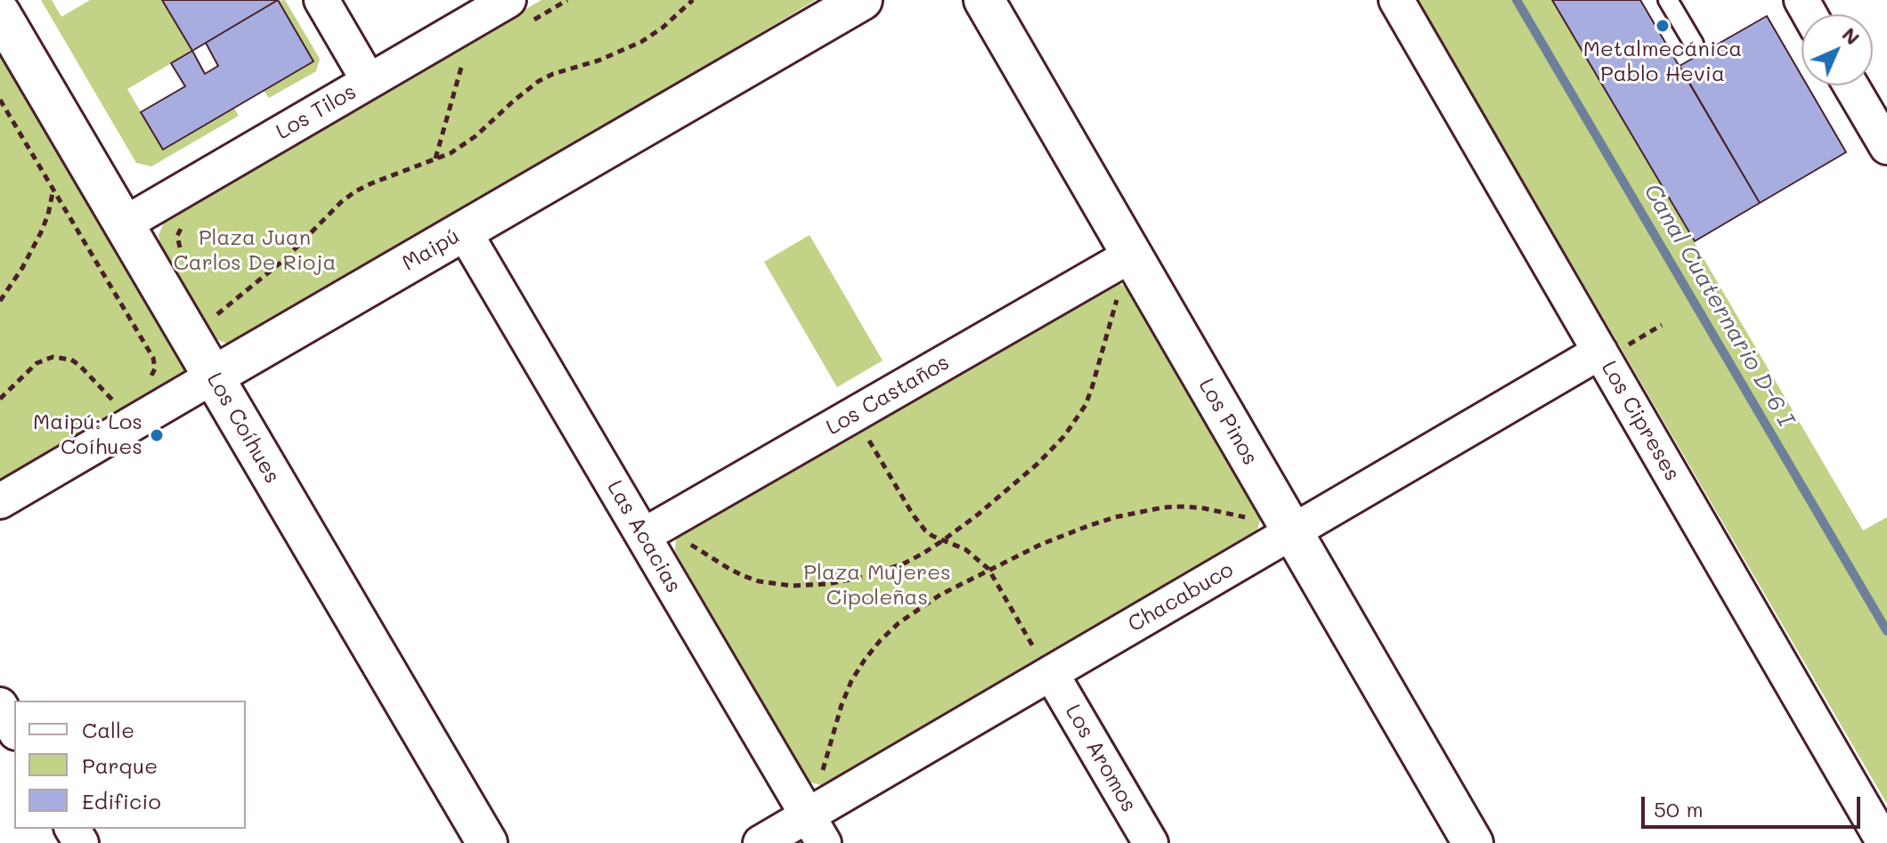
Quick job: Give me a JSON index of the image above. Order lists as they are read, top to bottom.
{
  "streets": {
    "street": [
      "Los Tilos",
      "Maipú",
      "Los Castaños",
      "Los Cipreses",
      "Los Pinos",
      "Los Coíhues",
      "Las Acacias",
      "Chacabuco",
      "Los Aromos"
    ]
  },
  "crossings": [
    ["Los Tilos", "Los Coíhues"],
    ["Maipú", "Los Coíhues"],
    ["Maipú", "Las Acacias"],
    ["Los Castaños", "Los Pinos"],
    ["Los Castaños", "Las Acacias"],
    ["Los Cipreses", "Chacabuco"],
    ["Los Pinos", "Chacabuco"],
    ["Las Acacias", "Chacabuco"],
    ["Chacabuco", "Los Aromos"]
  ],
  "water": ["Canal Cuaternario D-6 I"],
  "parks": ["Plaza Juan Carlos De Rioja", "Plaza Mujeres Cipoleñas"],
  "places": ["Metalmecánica Pablo Hevia", "Maipú: Los Coíhues"],
  "legend": ["Calle", "Parque", "Edificio"],
  "scale_bar": "50 m",
  "north": "top right"
}
